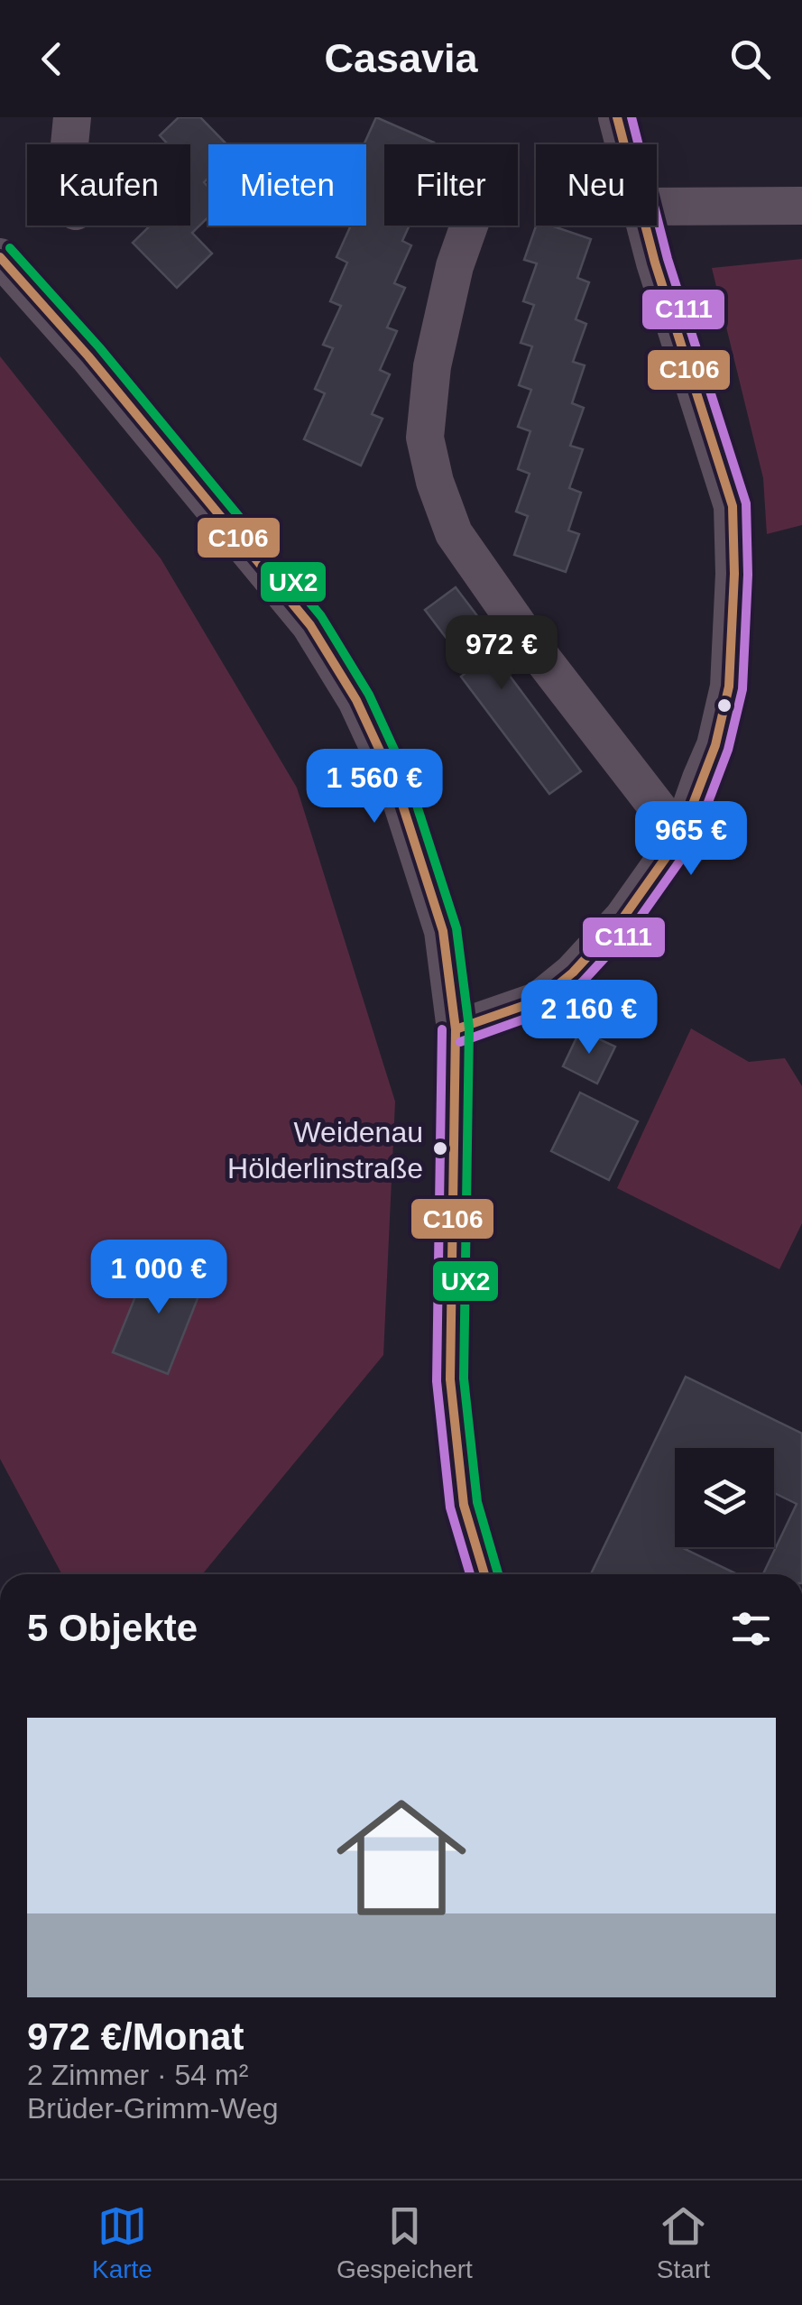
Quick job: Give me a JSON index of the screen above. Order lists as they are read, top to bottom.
{
  "places": ["Weidenau Hölderlinstraße"],
  "lines": ["transit line C106", "transit line C111", "transit line UX2"],
  "page": {
    "header": "Casavia",
    "chip": [
      "Kaufen",
      "Mieten",
      "Filter",
      "Neu"
    ],
    "price": [
      "972 €",
      "1 560 €",
      "965 €",
      "2 160 €",
      "1 000 €"
    ],
    "heading": "5 Objekte",
    "list": [
      {
        "name": "972 €/Monat",
        "note": "2 Zimmer · 54 m² · Brüder-Grimm-Weg"
      }
    ],
    "tabs": ["Karte", "Gespeichert", "Start"]
  }
}
